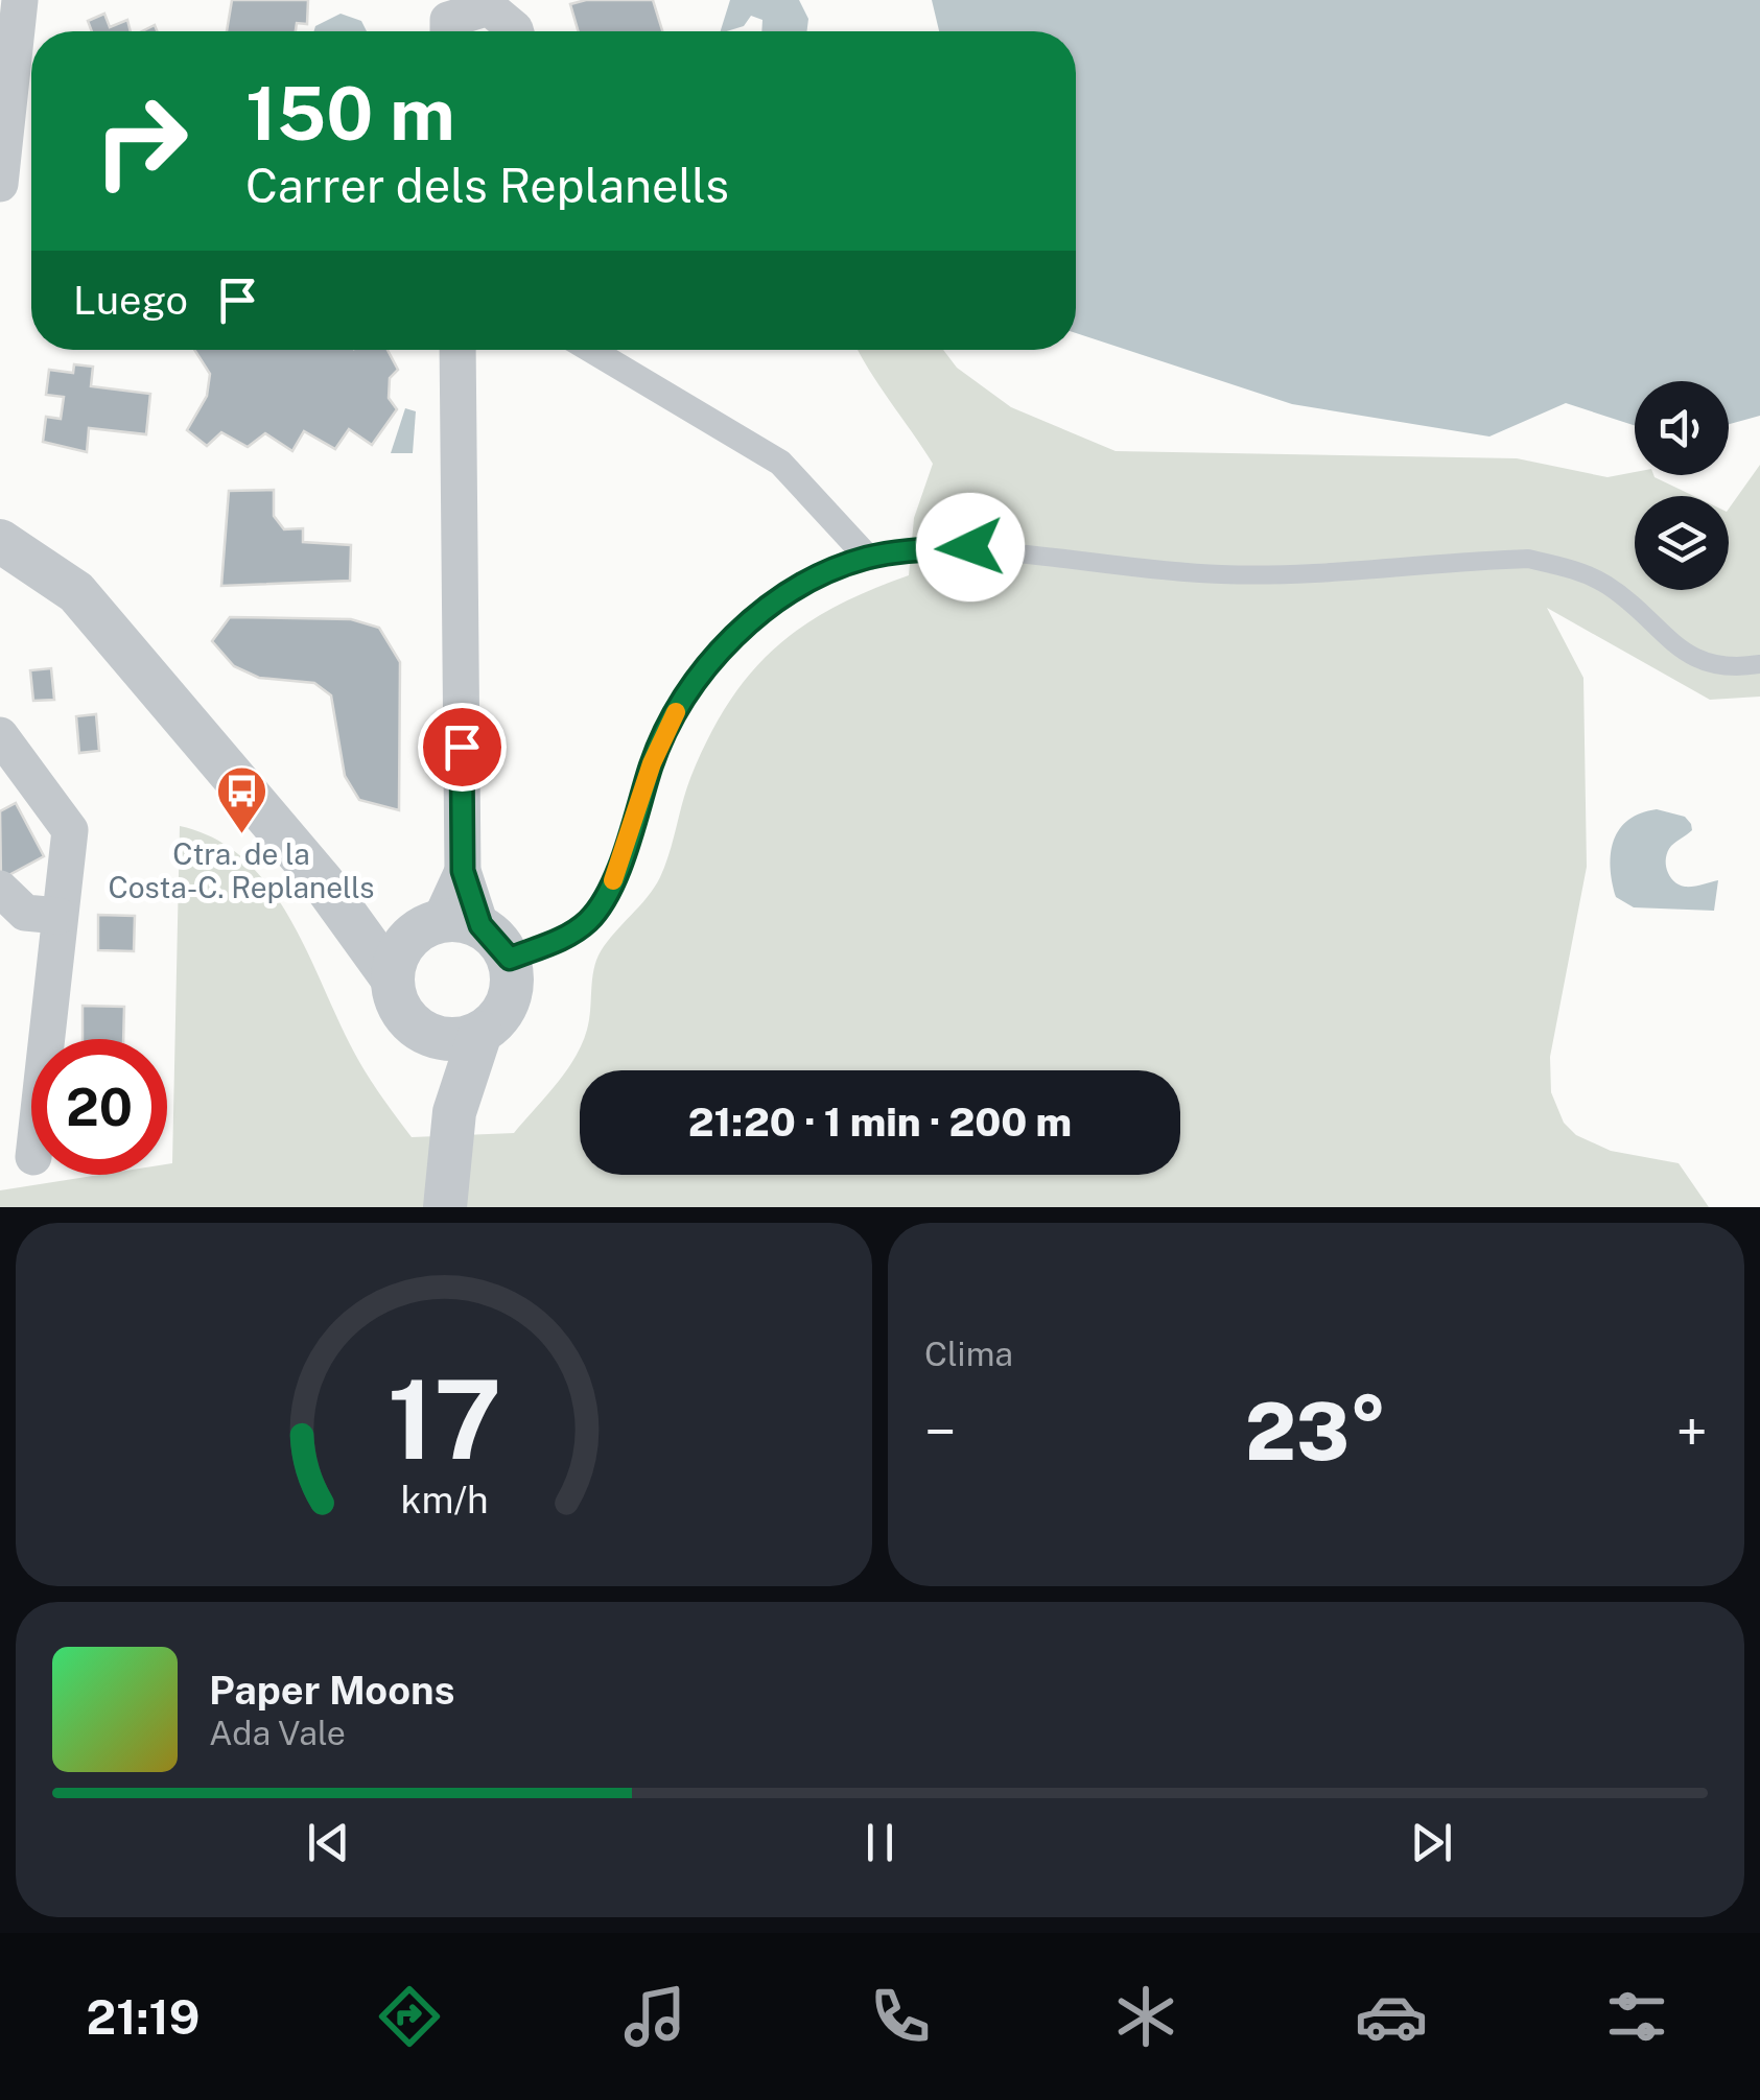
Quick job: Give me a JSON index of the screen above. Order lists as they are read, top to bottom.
{
  "places": {
    "bus stop": ["Ctra. de la Costa-C. Replanells"]
  },
  "page": {
    "turn": ["150 m", "Carrer dels Replanells"],
    "then": "Luego",
    "limit": "20",
    "trip": "21:20 · 1 min · 200 m",
    "tile": "Clima",
    "heat": ["−", "23°", "+"],
    "song": ["Paper Moons", "Ada Vale"],
    "tabs": "21:19",
    "gauge": ["17", "km/h"]
  }
}
